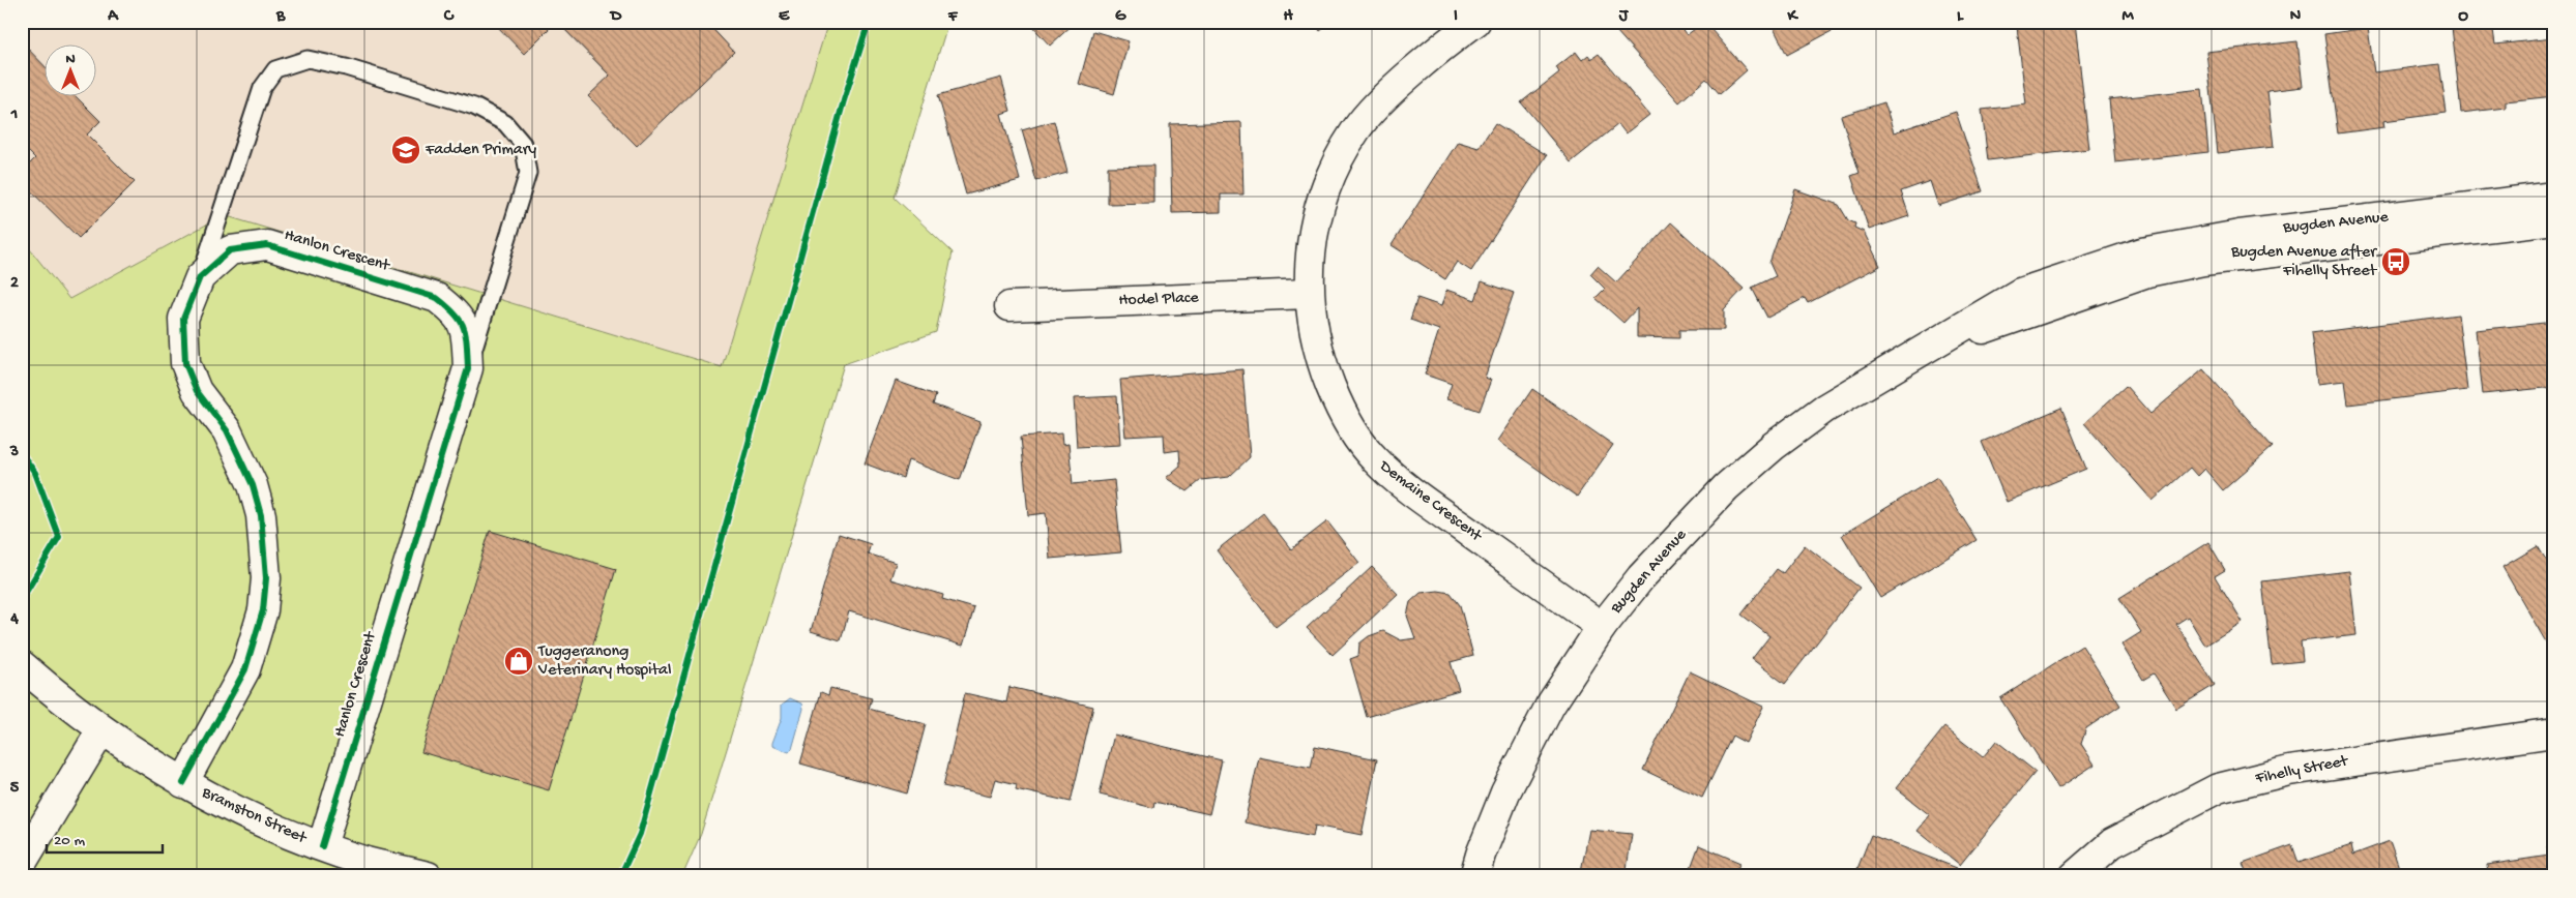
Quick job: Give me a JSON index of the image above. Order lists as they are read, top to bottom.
{
  "streets": {
    "street": [
      "Bugden Avenue",
      "Hanlon Crescent",
      "Hodel Place",
      "Demaine Crescent",
      "Fihelly Street",
      "Bramston Street"
    ]
  },
  "crossings": [
    ["Bugden Avenue", "Demaine Crescent"],
    ["Hanlon Crescent", "Bramston Street"],
    ["Hodel Place", "Demaine Crescent"]
  ],
  "places": {
    "school or university": ["Fadden Primary"],
    "bus stop": ["Bugden Avenue after Fihelly Street"],
    "shop": ["Tuggeranong Veterinary Hospital"]
  },
  "scale_bar": "20 m",
  "north": "top",
  "grid": {
    "columns": [
      "A",
      "B",
      "C",
      "D",
      "E",
      "F",
      "G",
      "H",
      "I",
      "J",
      "K",
      "L",
      "M",
      "N",
      "O"
    ],
    "rows": [
      "1",
      "2",
      "3",
      "4",
      "5"
    ]
  }
}
